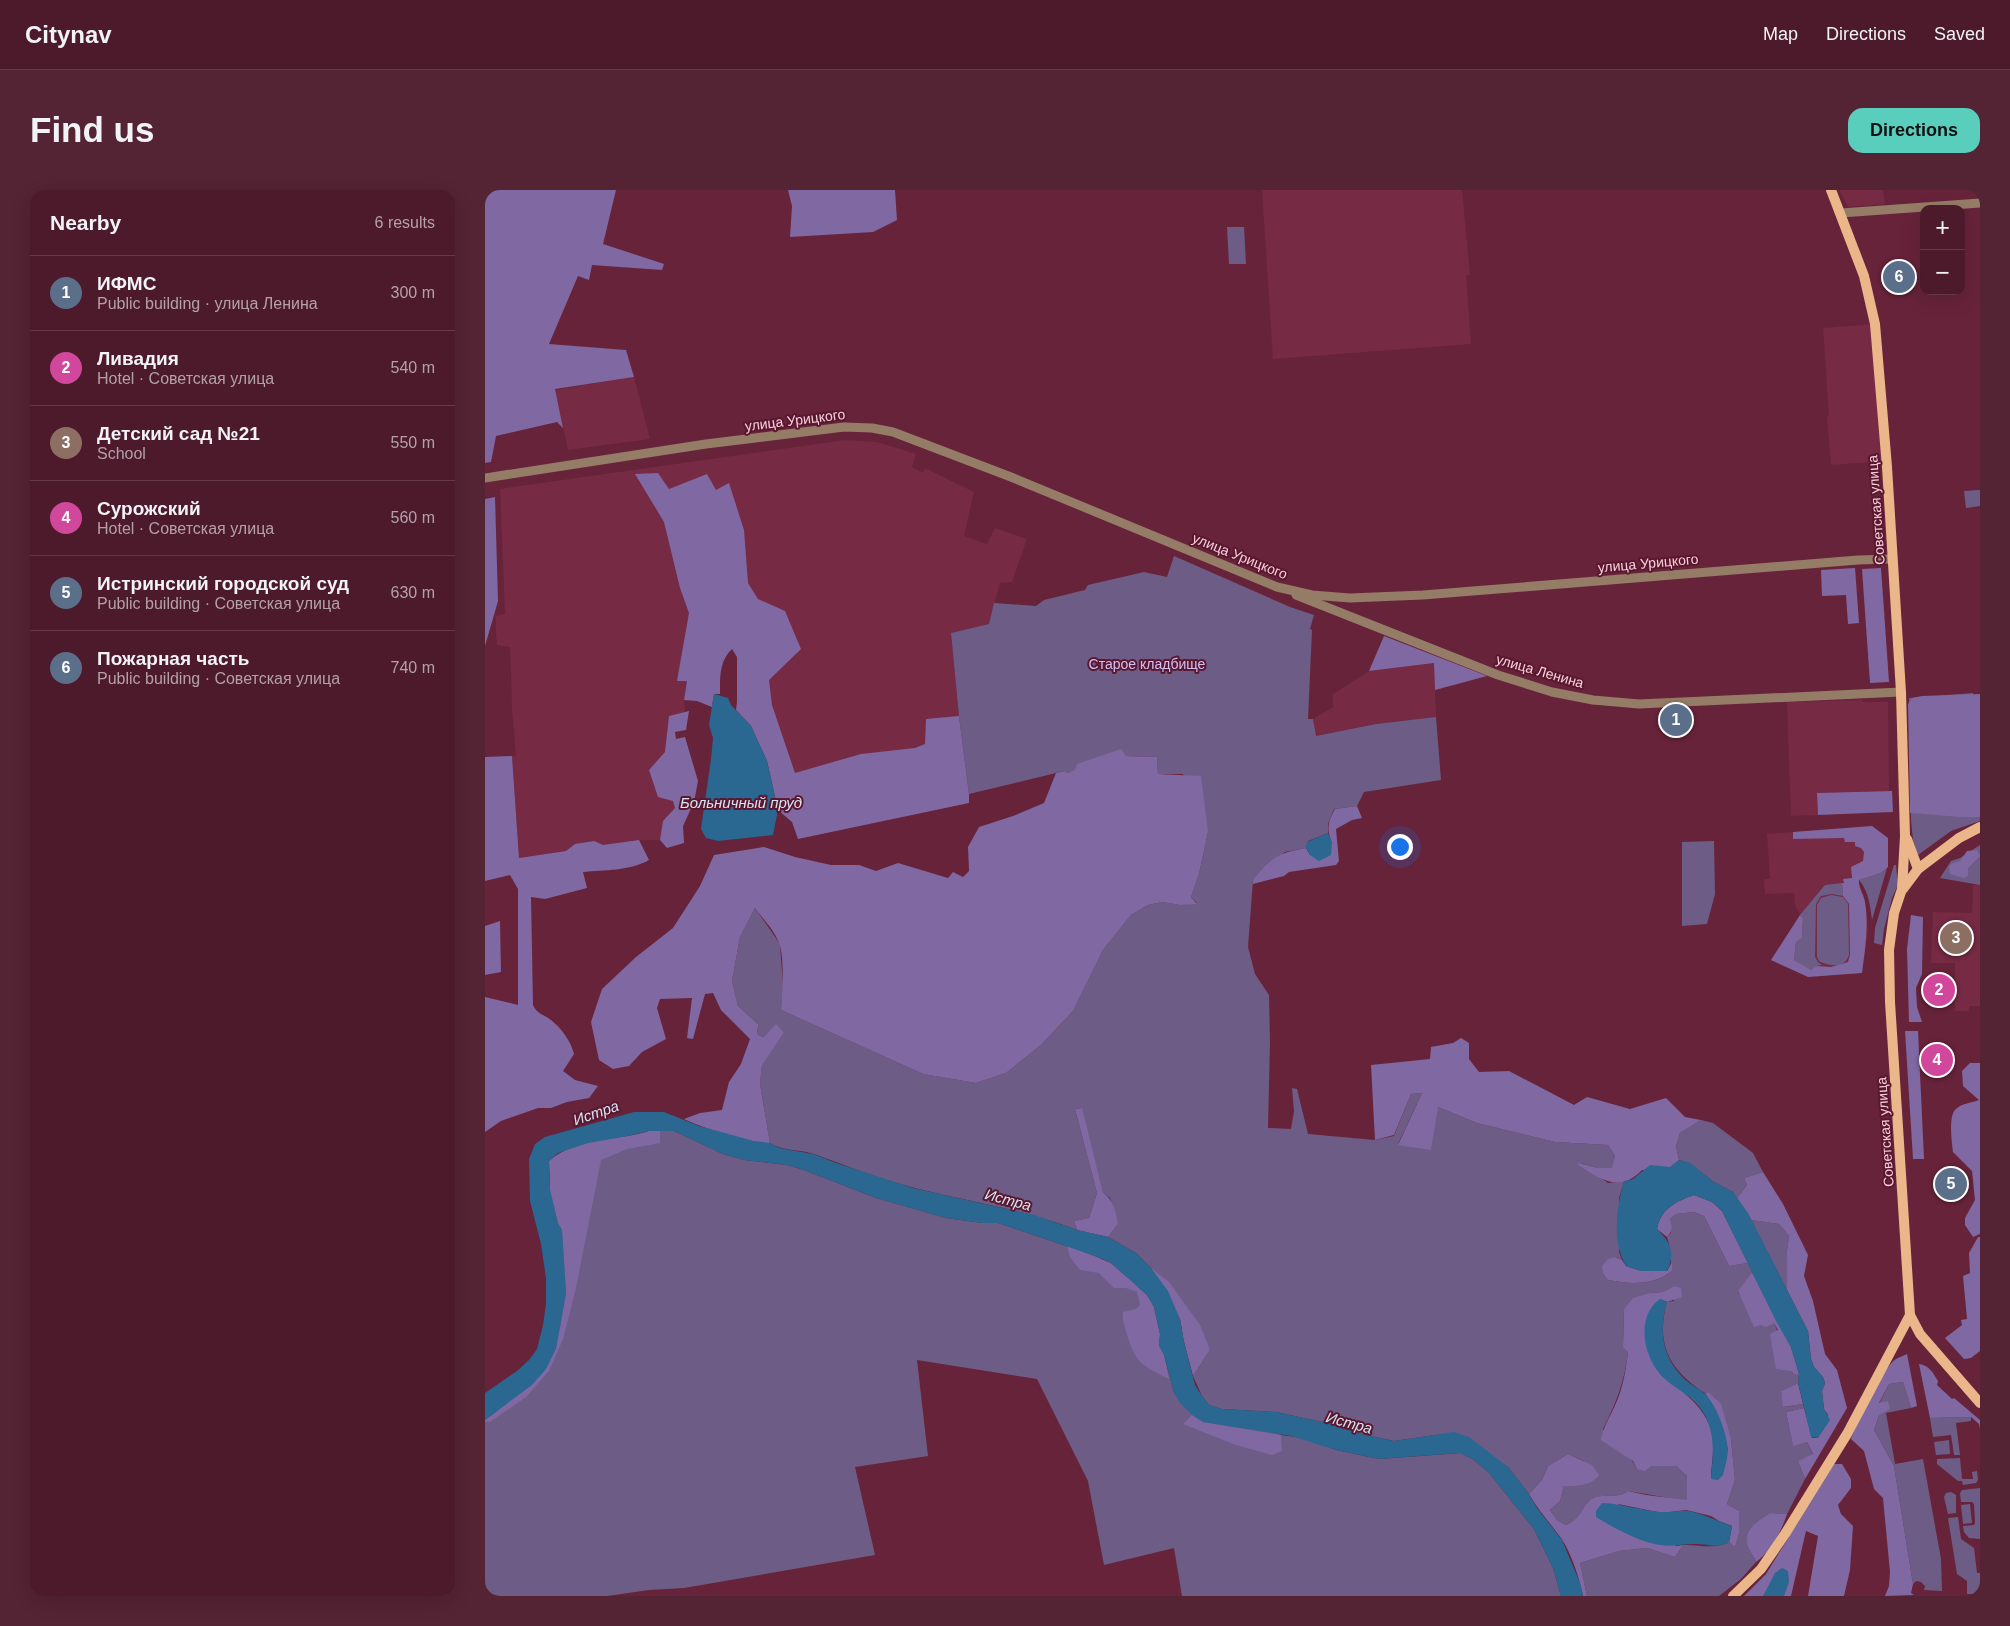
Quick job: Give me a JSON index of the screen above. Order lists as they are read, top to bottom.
{
  "streets": {
    "main road": ["Советская улица"],
    "street": ["улица Урицкого", "улица Ленина"]
  },
  "crossings": [
    ["улица Урицкого", "Советская улица"],
    ["улица Урицкого", "улица Ленина"],
    ["Советская улица", "улица Ленина"]
  ],
  "water": ["Больничный пруд", "Истра"],
  "parks": ["Старое кладбище"],
  "page": {
    "header": "Citynav",
    "nav": ["Map", "Directions", "Saved"],
    "buttons": "Directions",
    "title": "Find us",
    "heading": ["Nearby", "6 results"],
    "map_buttons": ["+", "−"],
    "list": [
      {
        "mark": "1",
        "name": "ИФМС",
        "note": "Public building · улица Ленина",
        "value": "300 m"
      },
      {
        "mark": "2",
        "name": "Ливадия",
        "note": "Hotel · Советская улица",
        "value": "540 m"
      },
      {
        "mark": "3",
        "name": "Детский сад №21",
        "note": "School",
        "value": "550 m"
      },
      {
        "mark": "4",
        "name": "Сурожский",
        "note": "Hotel · Советская улица",
        "value": "560 m"
      },
      {
        "mark": "5",
        "name": "Истринский городской суд",
        "note": "Public building · Советская улица",
        "value": "630 m"
      },
      {
        "mark": "6",
        "name": "Пожарная часть",
        "note": "Public building · Советская улица",
        "value": "740 m"
      }
    ],
    "pins": [
      "6",
      "1",
      "3",
      "2",
      "4",
      "5"
    ]
  }
}
